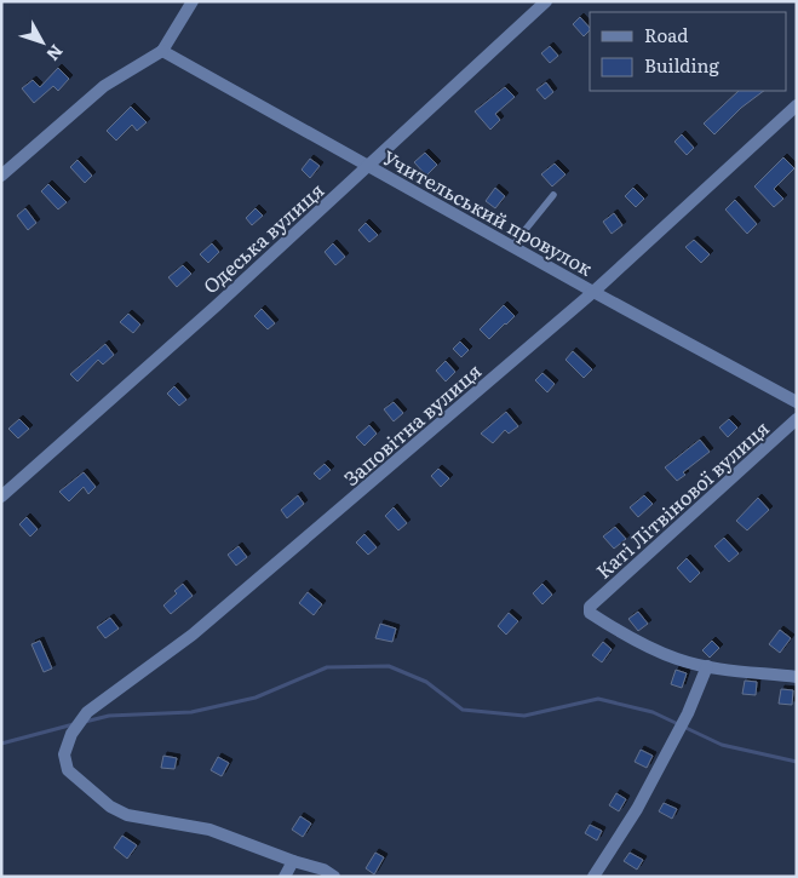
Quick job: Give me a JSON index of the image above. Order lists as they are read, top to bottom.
{
  "streets": {
    "street": [
      "Учительський провулок",
      "Одеська вулиця",
      "Заповітна вулиця",
      "Каті Літвінової вулиця"
    ]
  },
  "crossings": [
    ["Учительський провулок", "Одеська вулиця"],
    ["Учительський провулок", "Заповітна вулиця"]
  ],
  "legend": ["Road", "Building"],
  "north": "bottom right"
}
